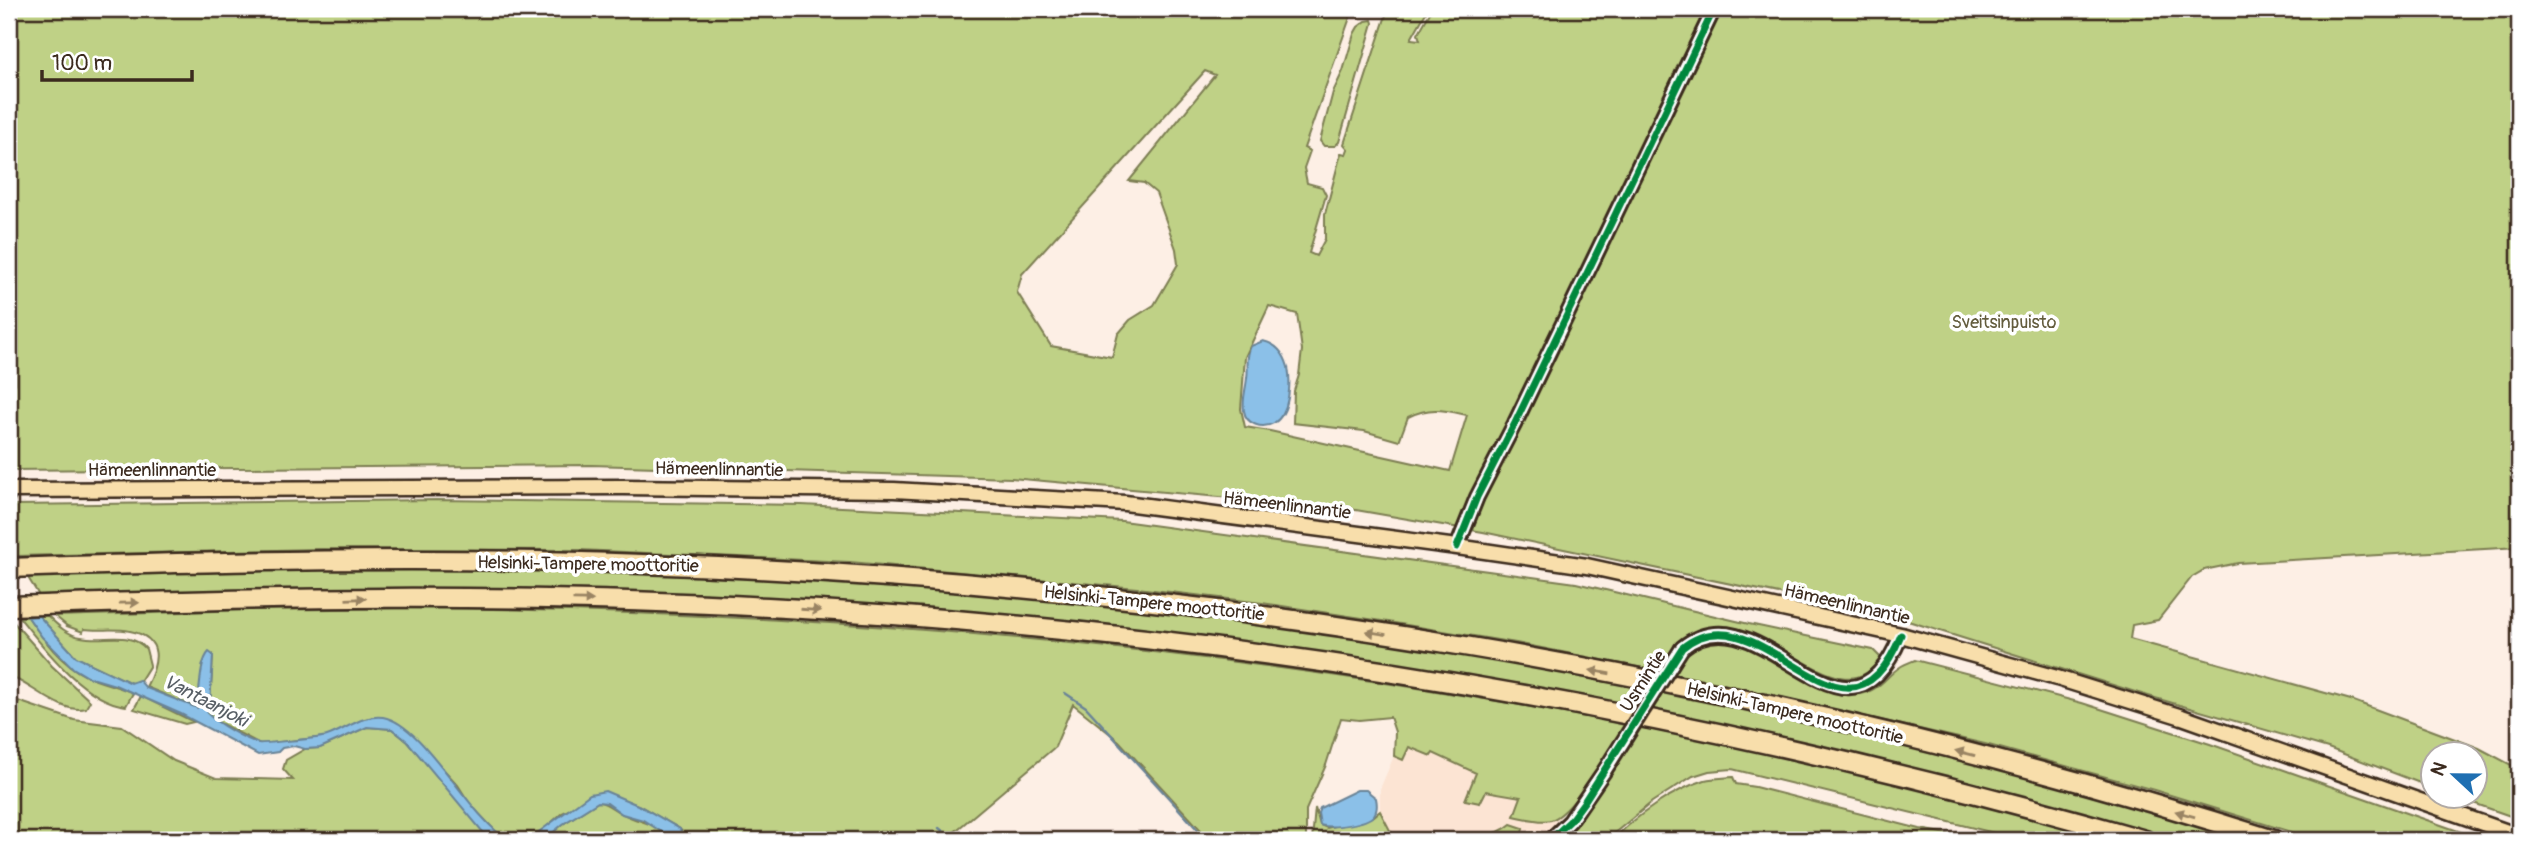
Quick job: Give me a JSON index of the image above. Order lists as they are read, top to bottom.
{
  "streets": {
    "highway": ["Helsinki-Tampere moottoritie"],
    "main road": ["Hämeenlinnantie"],
    "street": ["Usmintie"]
  },
  "crossings": [
    ["Hämeenlinnantie", "Usmintie"]
  ],
  "water": ["Vantaanjoki"],
  "parks": ["Sveitsinpuisto"],
  "scale_bar": "100 m",
  "north": "left"
}
